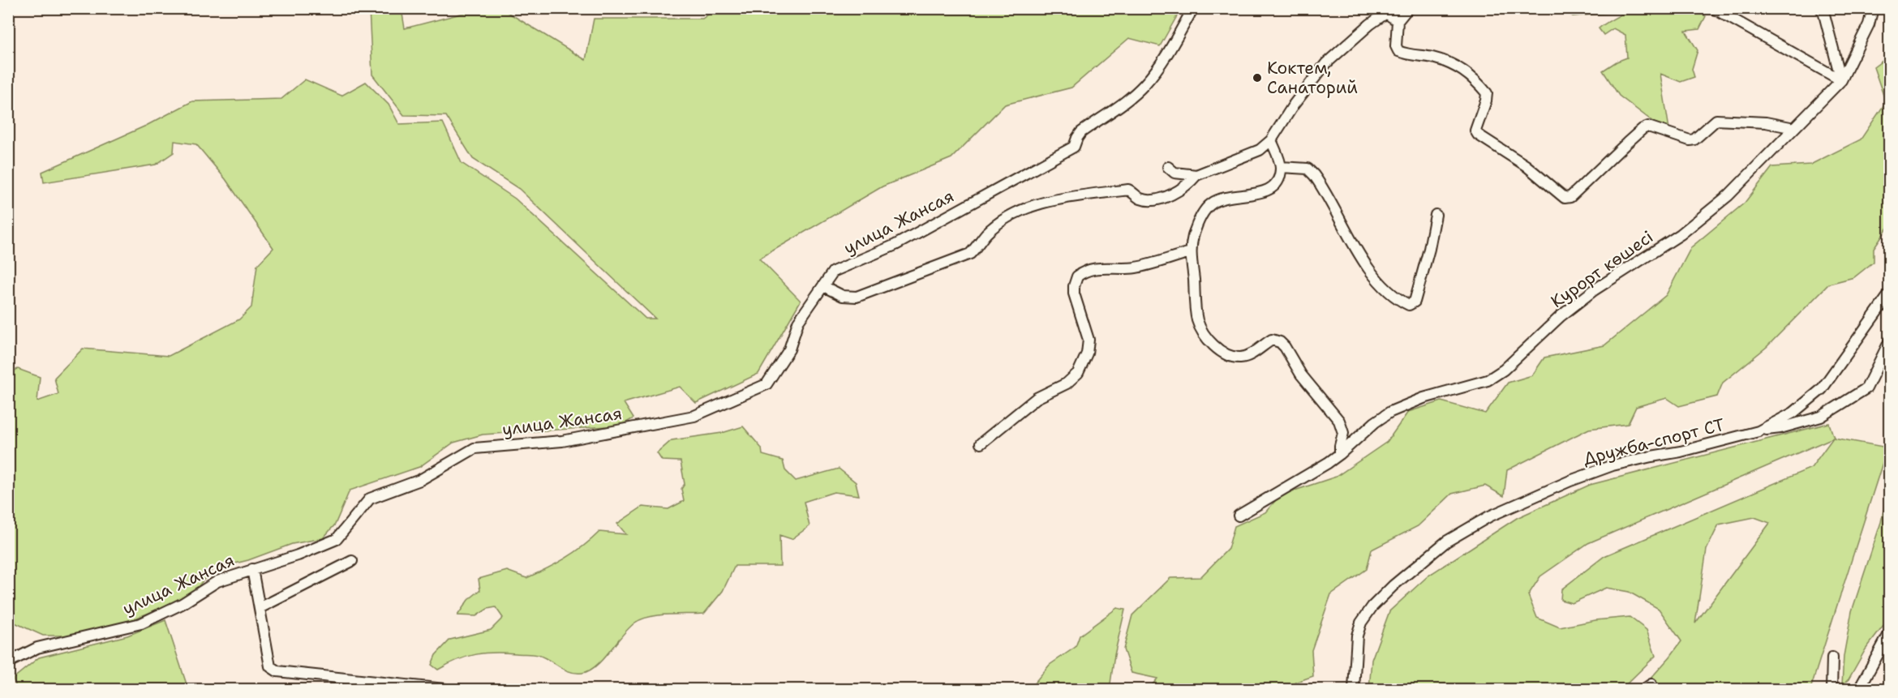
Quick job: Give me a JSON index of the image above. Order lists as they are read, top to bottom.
{
  "streets": {
    "street": ["улица Жансая", "Курорт көшесі", "Дружба-спорт СТ"]
  },
  "places": ["Коктем, Санаторий"]
}
